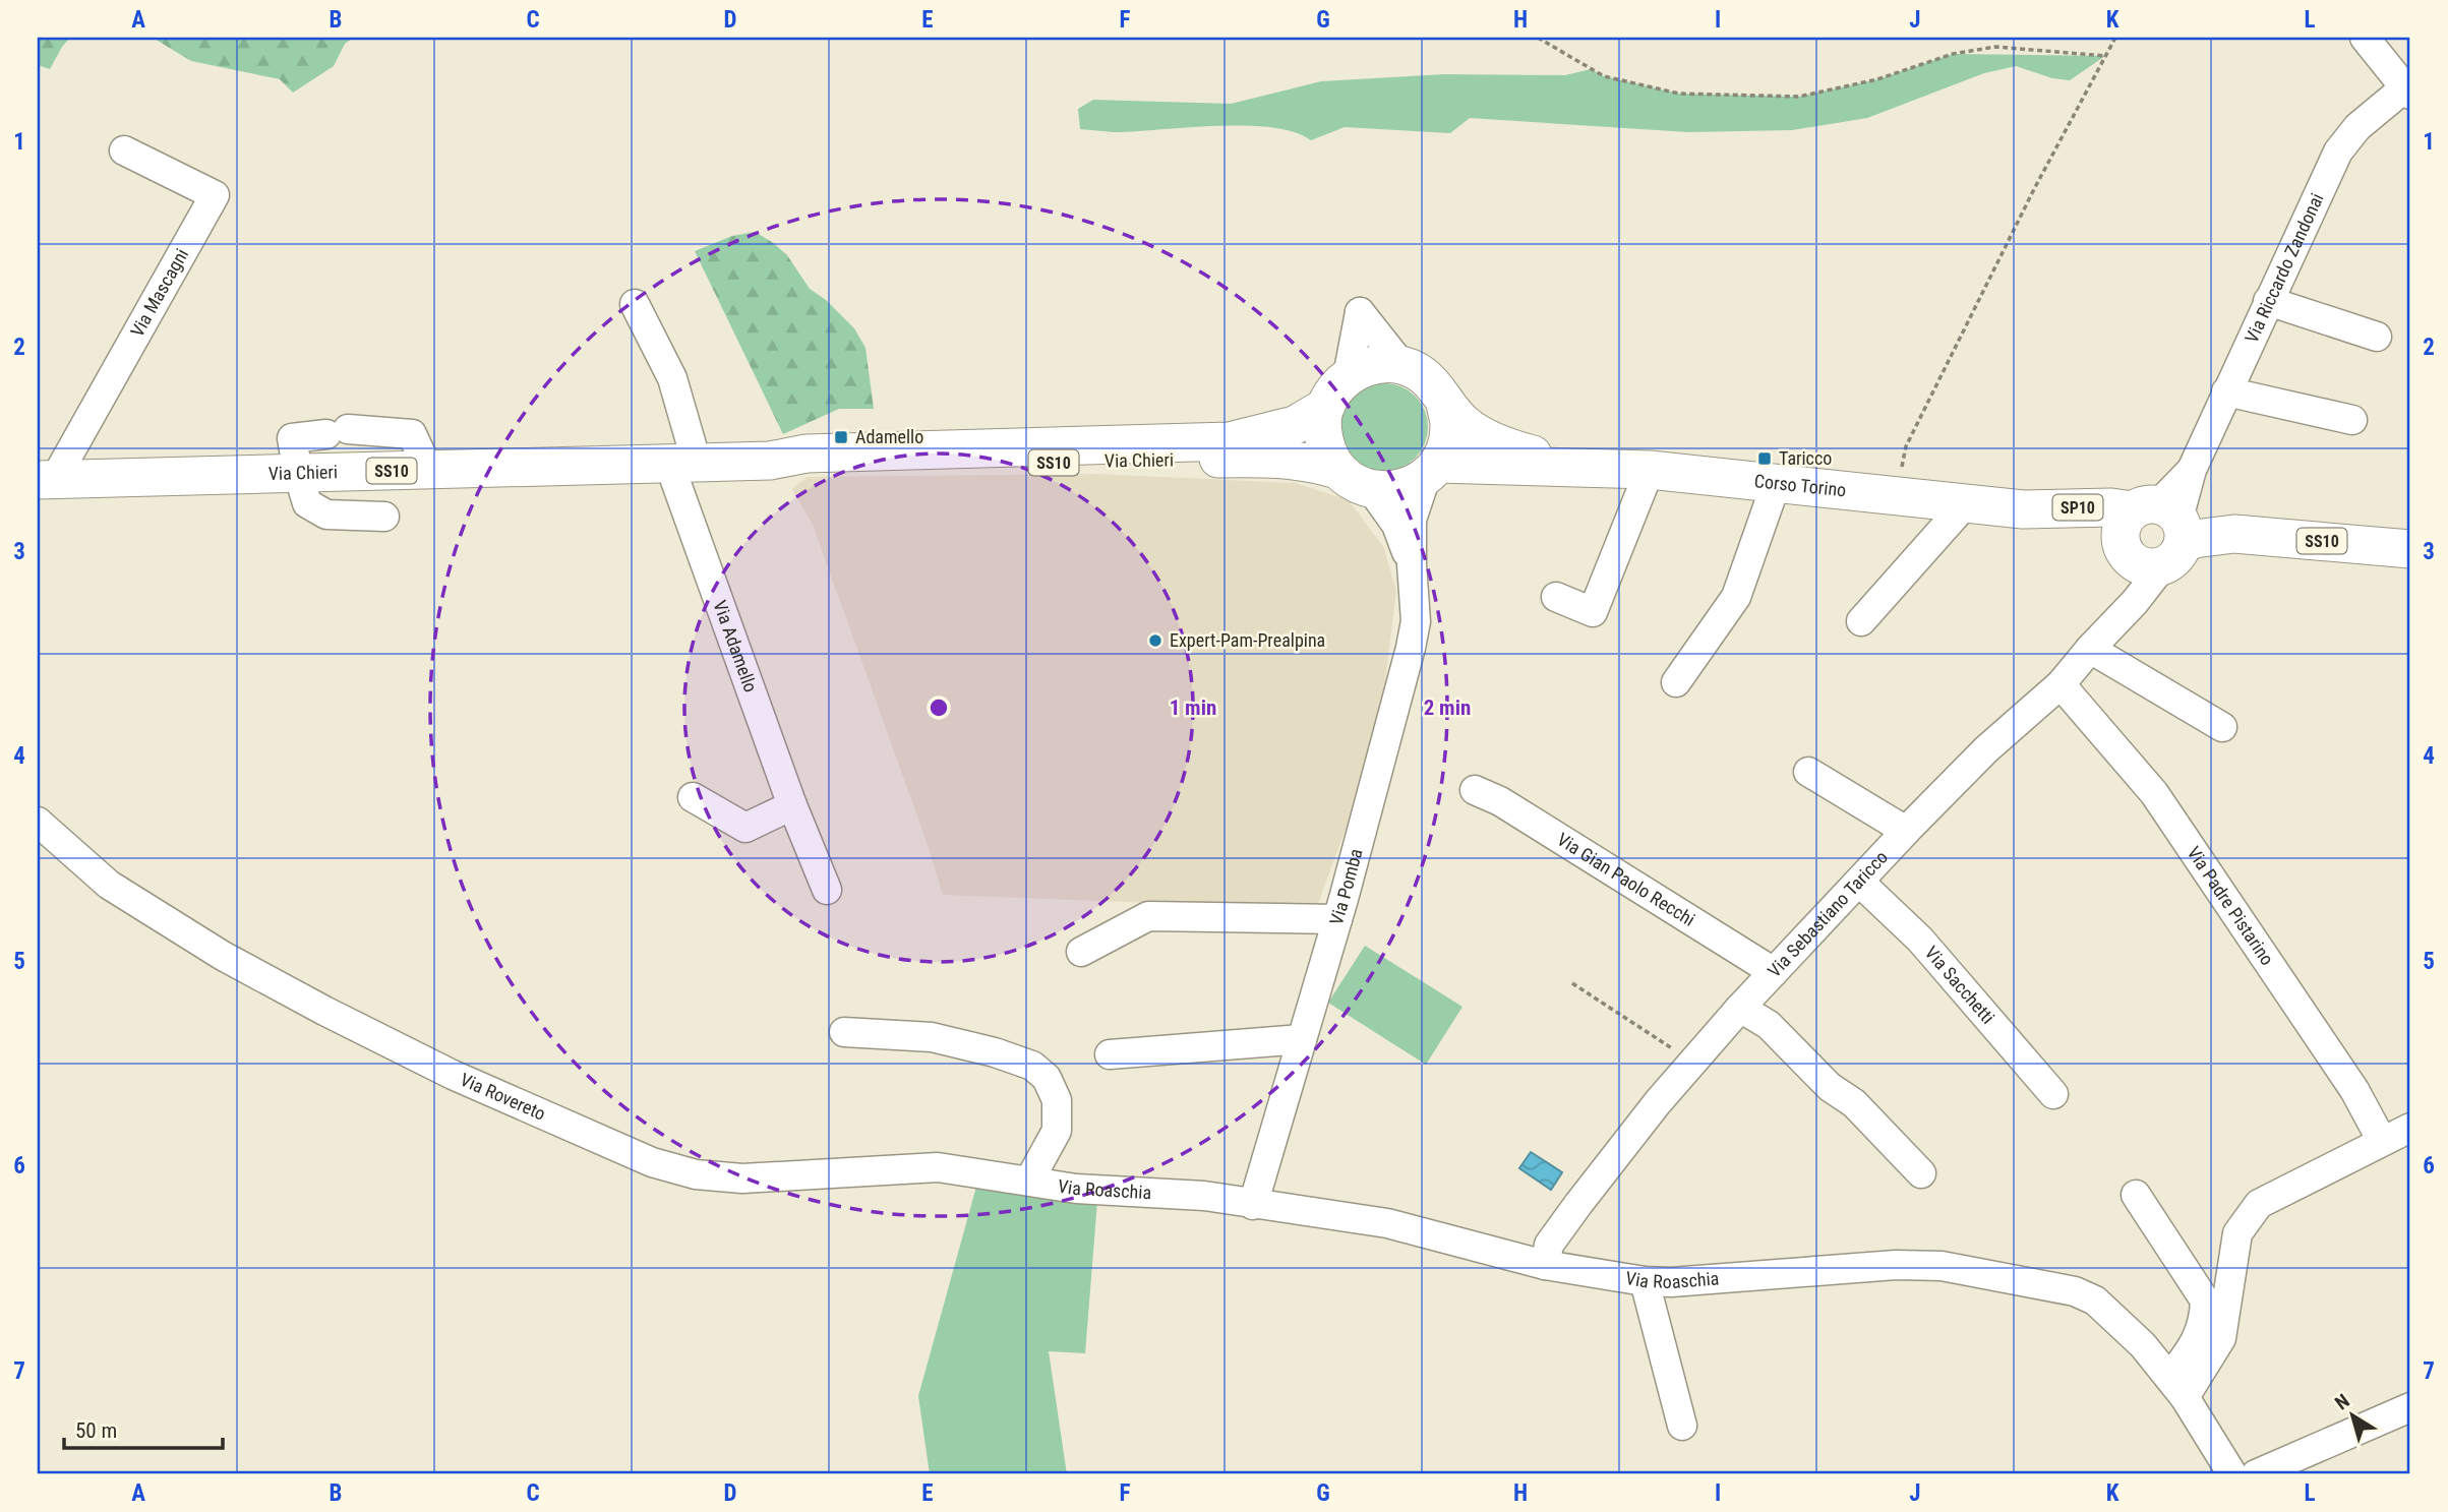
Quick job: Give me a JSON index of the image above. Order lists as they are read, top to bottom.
{
  "streets": {
    "main road": [
      "Via Chieri",
      "SS10",
      "Corso Torino",
      "SP10"
    ],
    "street": [
      "Via Riccardo Zandonai",
      "Via Mascagni",
      "Via Adamello",
      "Via Gian Paolo Recchi",
      "Via Pomba",
      "Via Padre Pistarino",
      "Via Sebastiano Taricco",
      "Via Sacchetti",
      "Via Rovereto",
      "Via Roaschia"
    ]
  },
  "crossings": [
    ["Via Riccardo Zandonai", "Corso Torino"],
    ["Via Riccardo Zandonai", "Via Sebastiano Taricco"],
    ["Via Mascagni", "Via Chieri"],
    ["Via Chieri", "Via Adamello"],
    ["Via Chieri", "Via Pomba"],
    ["Corso Torino", "Via Sebastiano Taricco"],
    ["Via Gian Paolo Recchi", "Via Sebastiano Taricco"],
    ["Via Pomba", "Via Roaschia"],
    ["Via Padre Pistarino", "Via Sebastiano Taricco"],
    ["Via Sebastiano Taricco", "Via Sacchetti"],
    ["Via Sebastiano Taricco", "Via Roaschia"],
    ["Via Rovereto", "Via Roaschia"]
  ],
  "places": {
    "transit": ["Adamello", "Taricco"],
    "other": ["Expert-Pam-Prealpina"]
  },
  "scale_bar": "50 m",
  "north": "top left",
  "grid": {
    "columns": [
      "A",
      "B",
      "C",
      "D",
      "E",
      "F",
      "G",
      "H",
      "I",
      "J",
      "K",
      "L"
    ],
    "rows": [
      "1",
      "2",
      "3",
      "4",
      "5",
      "6",
      "7"
    ]
  },
  "rings": ["1 min", "2 min"]
}
